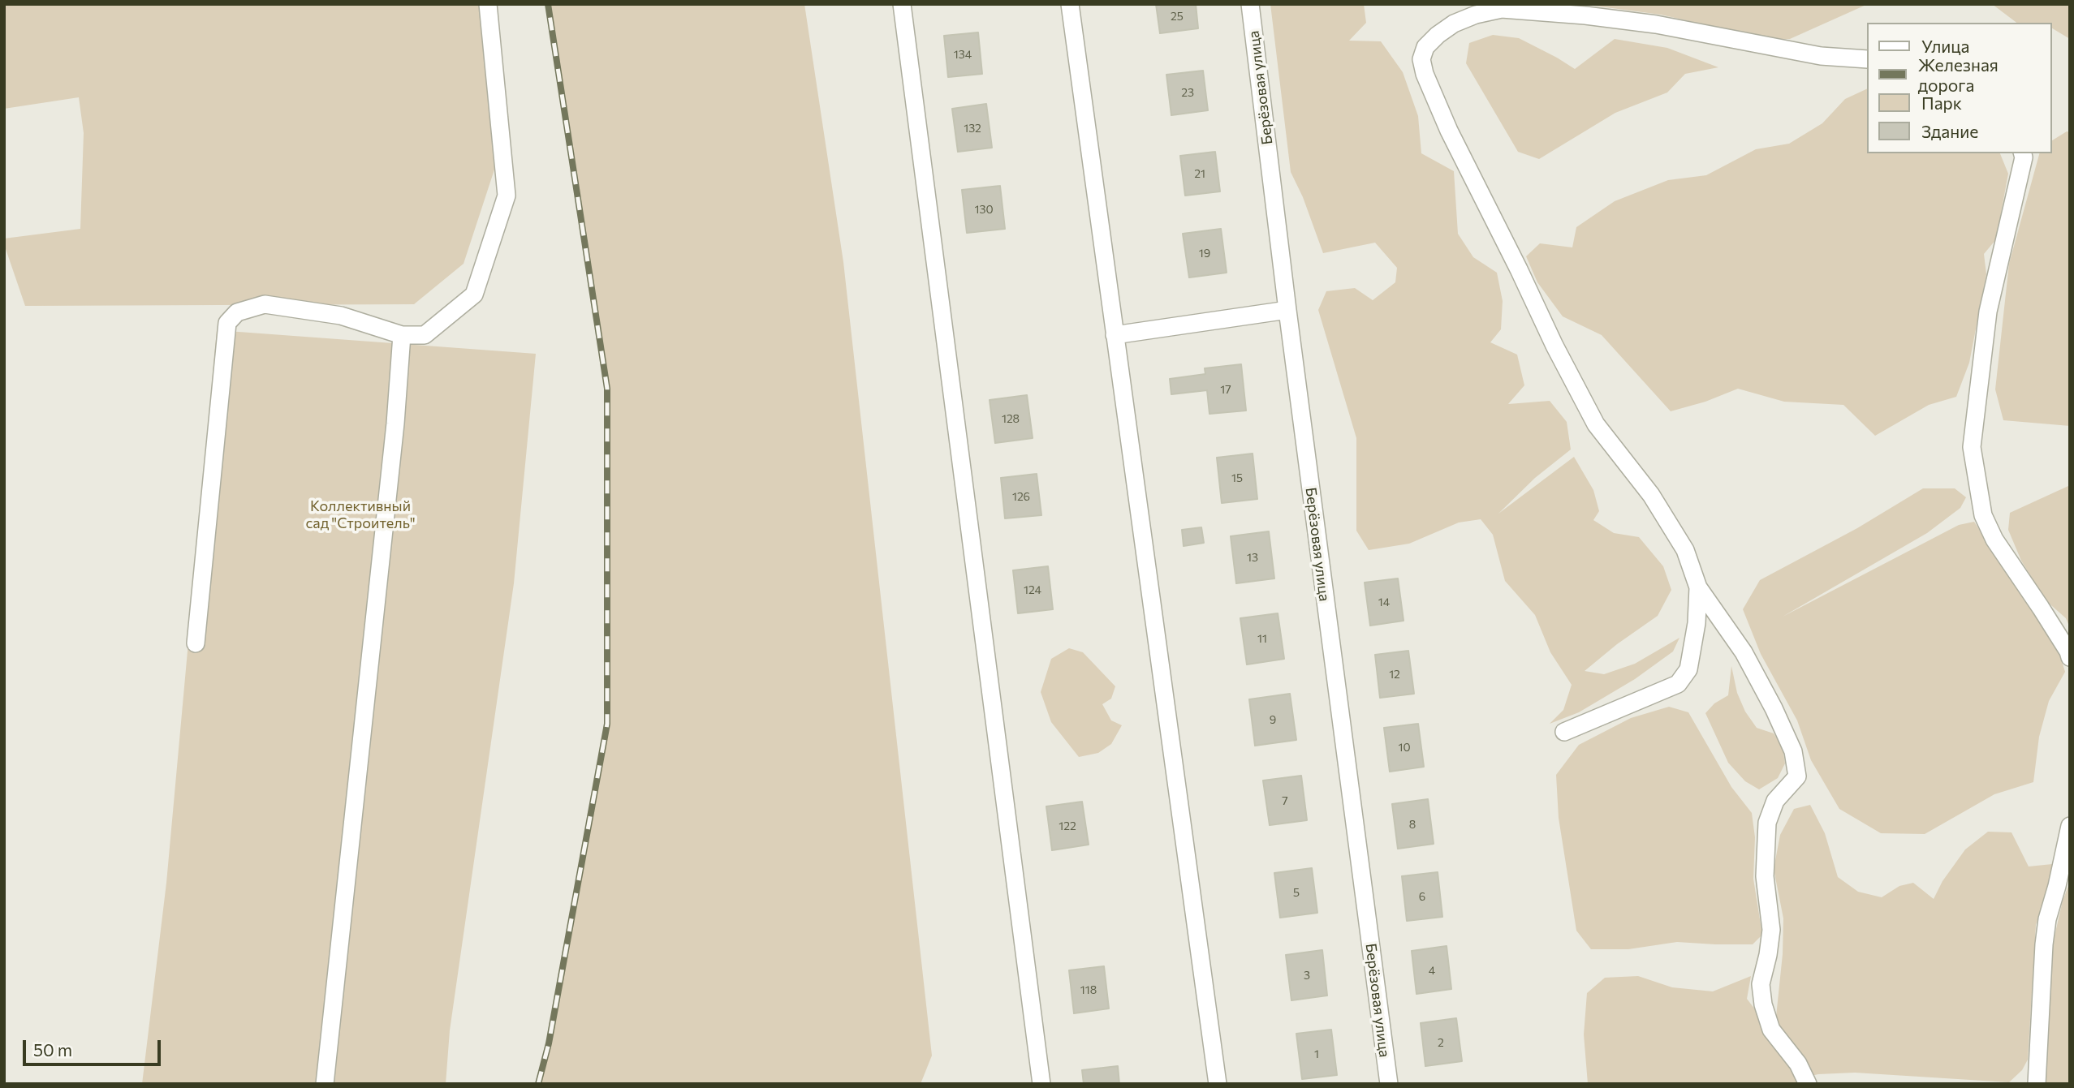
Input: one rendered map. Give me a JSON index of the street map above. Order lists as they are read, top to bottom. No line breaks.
{"streets":{"street":["Берёзовая улица"]},"parks":["Коллективный сад \"Строитель\""],"house_numbers":["25","134","23","132","21","130","19","17","128","15","126","13","124","14","11","12","9","10","7","8","122","5","6","4","3","118","2","1"],"legend":["Улица","Железная дорога","Парк","Здание"],"scale_bar":"50 m"}
